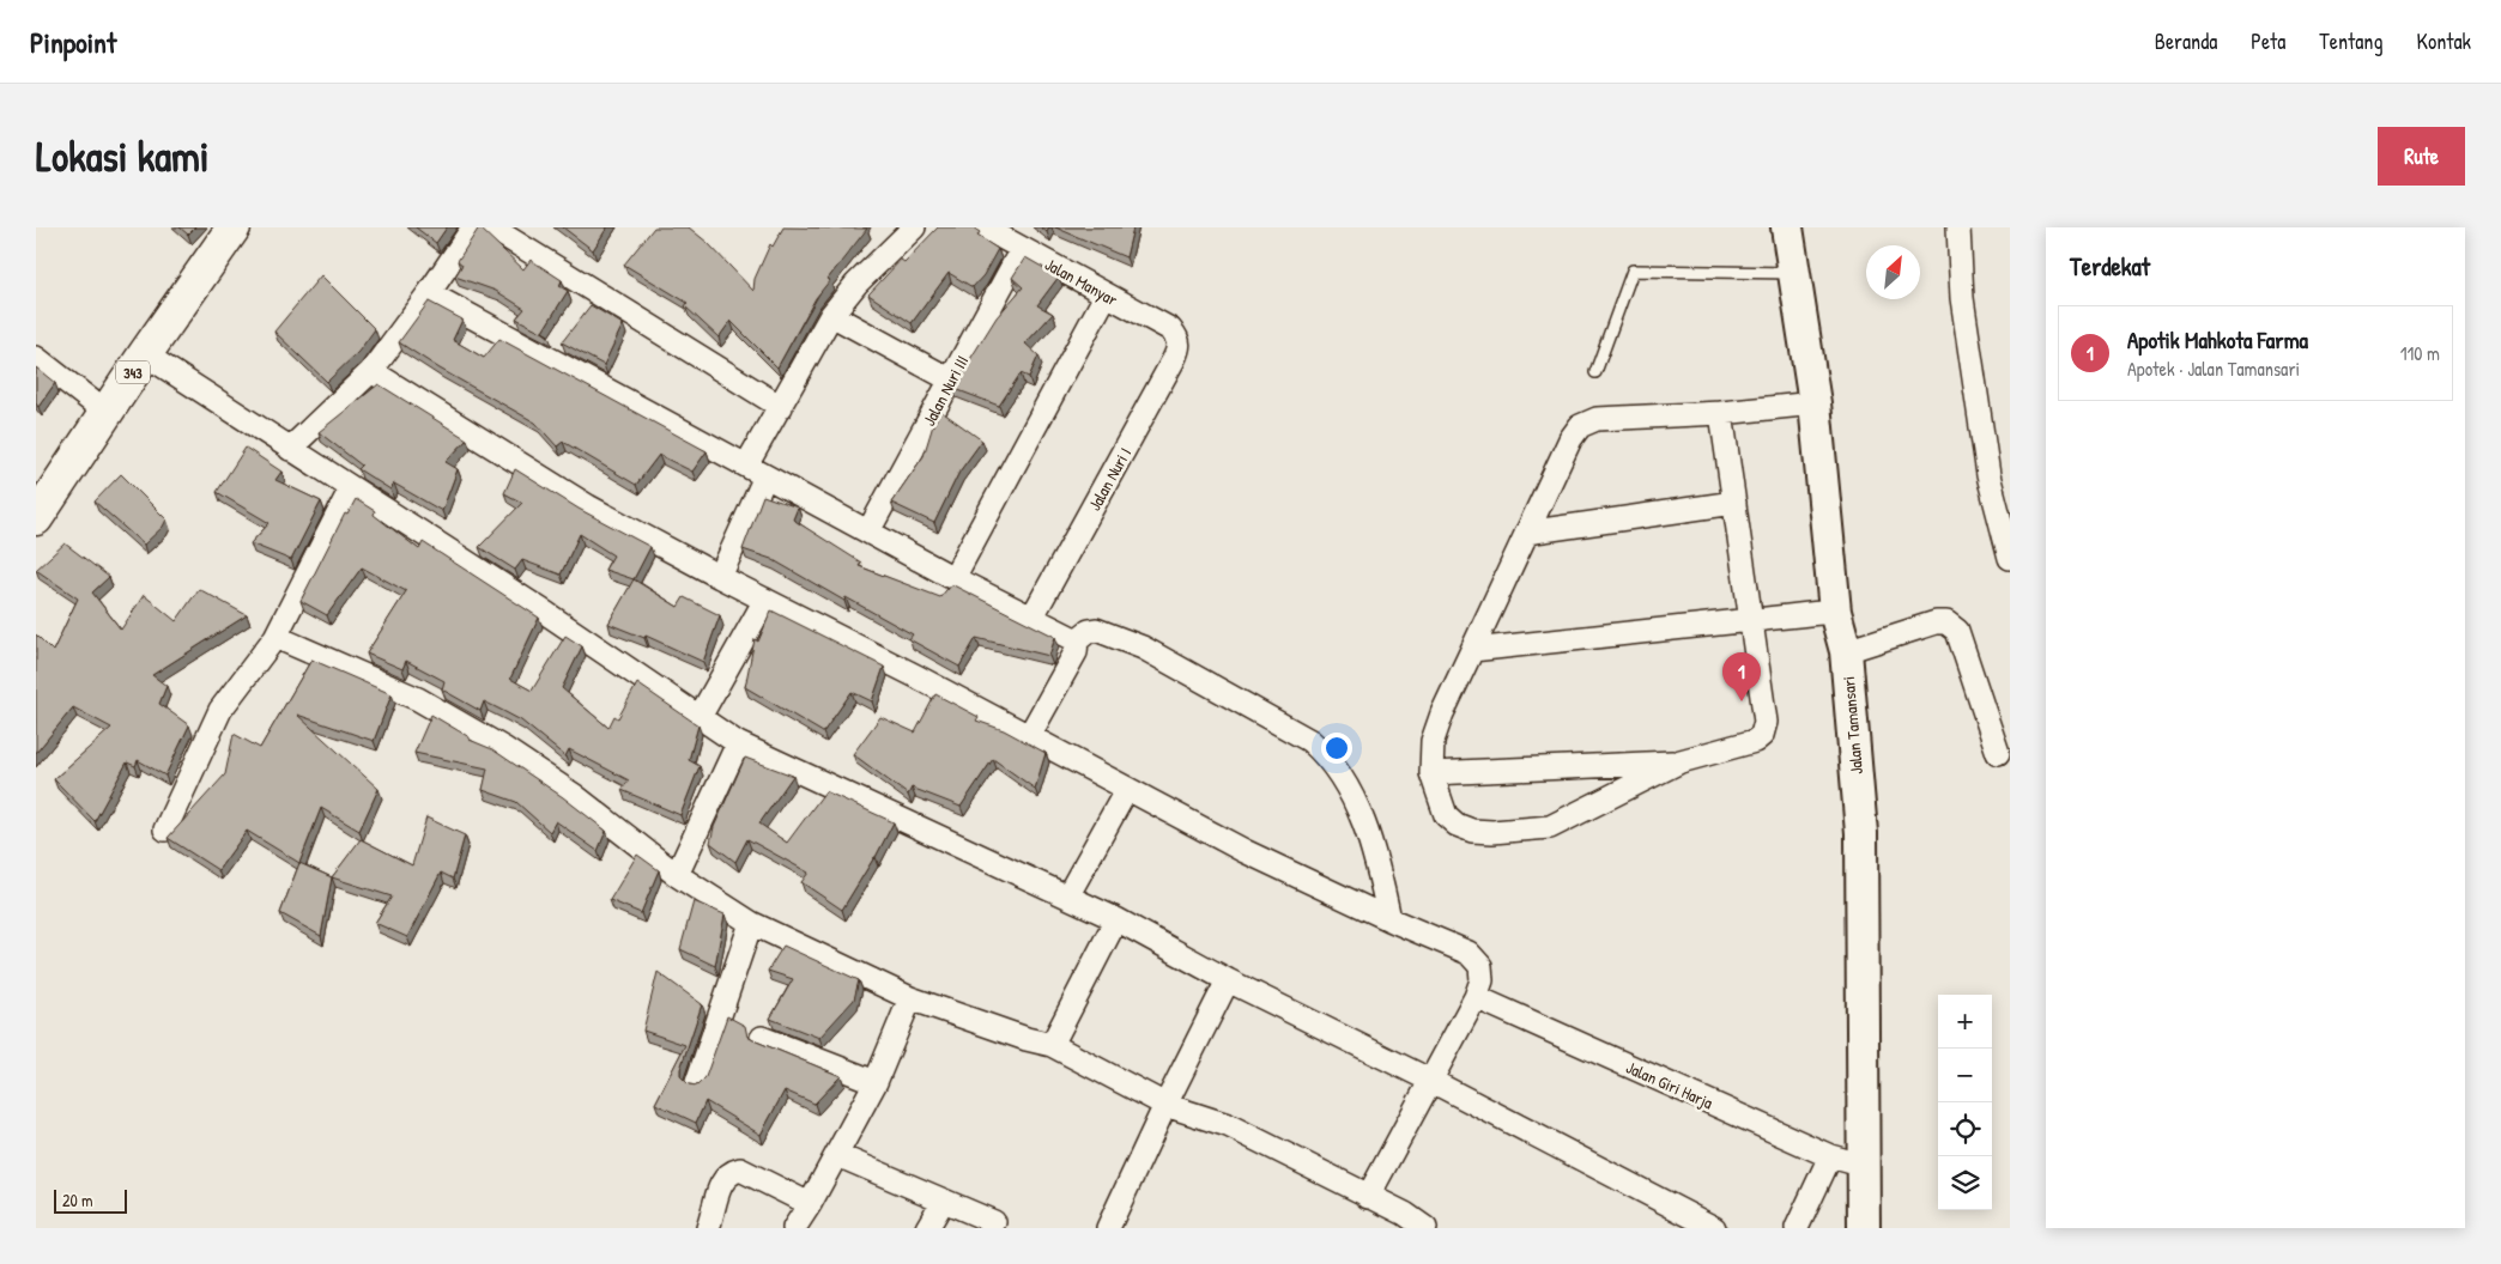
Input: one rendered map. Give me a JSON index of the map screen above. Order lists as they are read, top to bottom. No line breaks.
{"streets":{"main road":["343","Jalan Tamansari"],"street":["Jalan Manyar","Jalan Nuri III","Jalan Nuri I","Jalan Giri Harja"]},"crossings":[["Jalan Manyar","Jalan Nuri III"],["Jalan Manyar","Jalan Nuri I"],["Jalan Tamansari","Jalan Giri Harja"]],"scale_bar":"20 m","north":"top right","page":{"header":"Pinpoint","nav":["Beranda","Peta","Tentang","Kontak"],"buttons":"Rute","title":"Lokasi kami","heading":"Terdekat","list":[{"mark":"1","name":"Apotik Mahkota Farma","note":"Apotek · Jalan Tamansari","value":"110 m"}],"pins":"1","map_buttons":["+","−"],"scale":"20 m"}}
